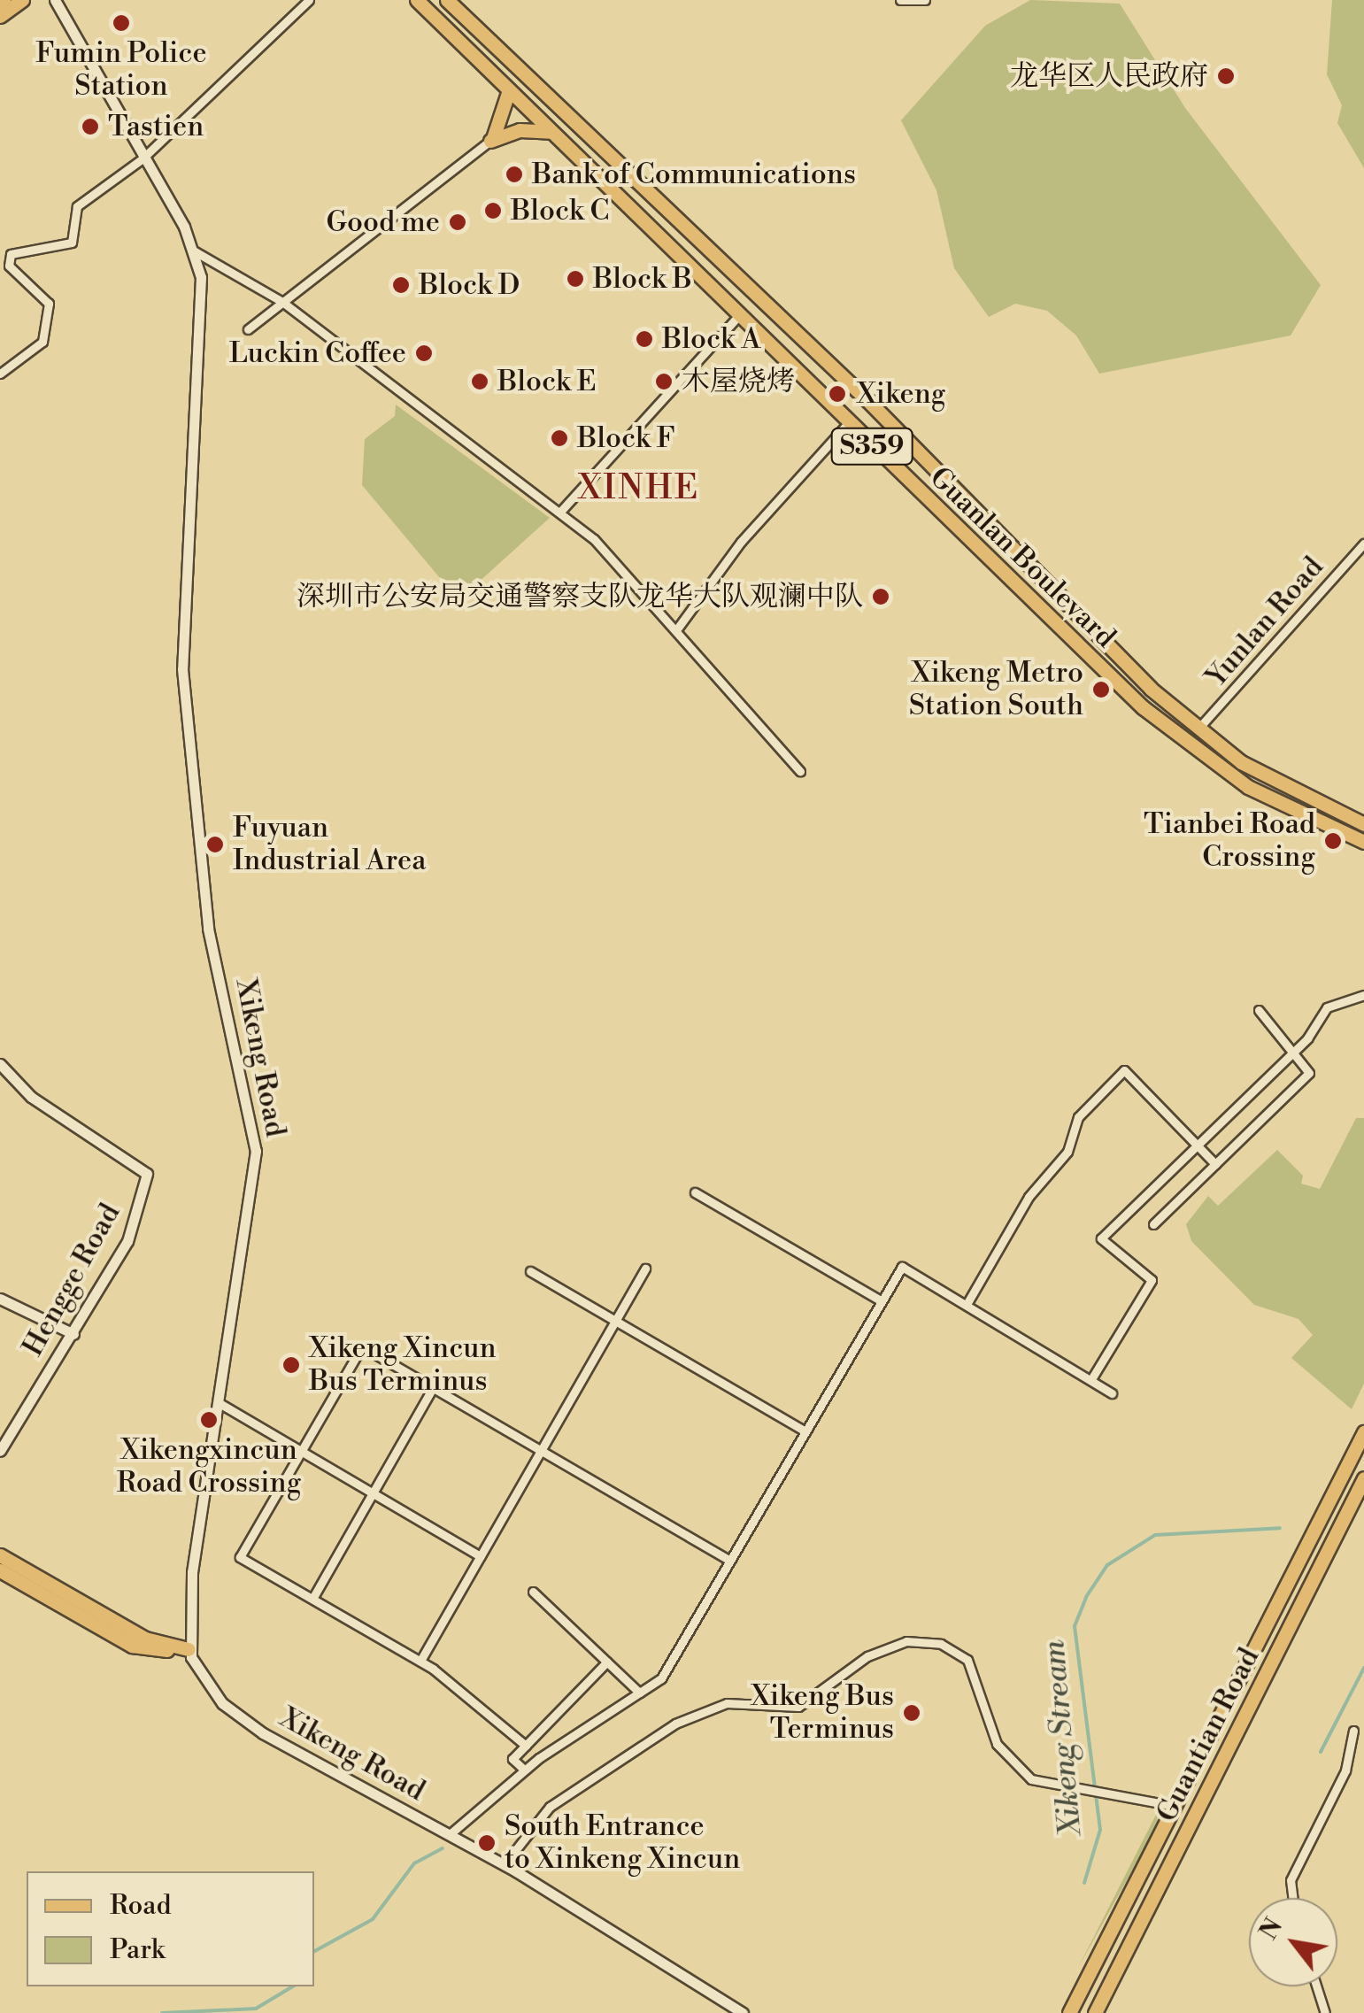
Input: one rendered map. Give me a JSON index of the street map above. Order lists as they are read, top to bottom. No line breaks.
{"streets":{"main road":["S359","Guanlan Boulevard","Guantian Road"],"street":["Yunlan Road","Xikeng Road","Hengge Road"]},"crossings":[["Guanlan Boulevard","Yunlan Road"]],"districts":["XINHE"],"water":["Xikeng Stream"],"places":["Fumin Police Station","龙华区人民政府","Tastien","Bank of Communications","Block C","Good me","Block B","Block D","Block A","Luckin Coffee","Block E","木屋烧烤","Xikeng","Block F","深圳市公安局交通警察支队龙华大队观澜中队","Xikeng Metro Station South","Tianbei Road Crossing","Fuyuan Industrial Area","Xikeng Xincun Bus Terminus","Xikengxincun Road Crossing","Xikeng Bus Terminus","South Entrance to Xinkeng Xincun"],"legend":["Road","Park"],"north":"top left"}
